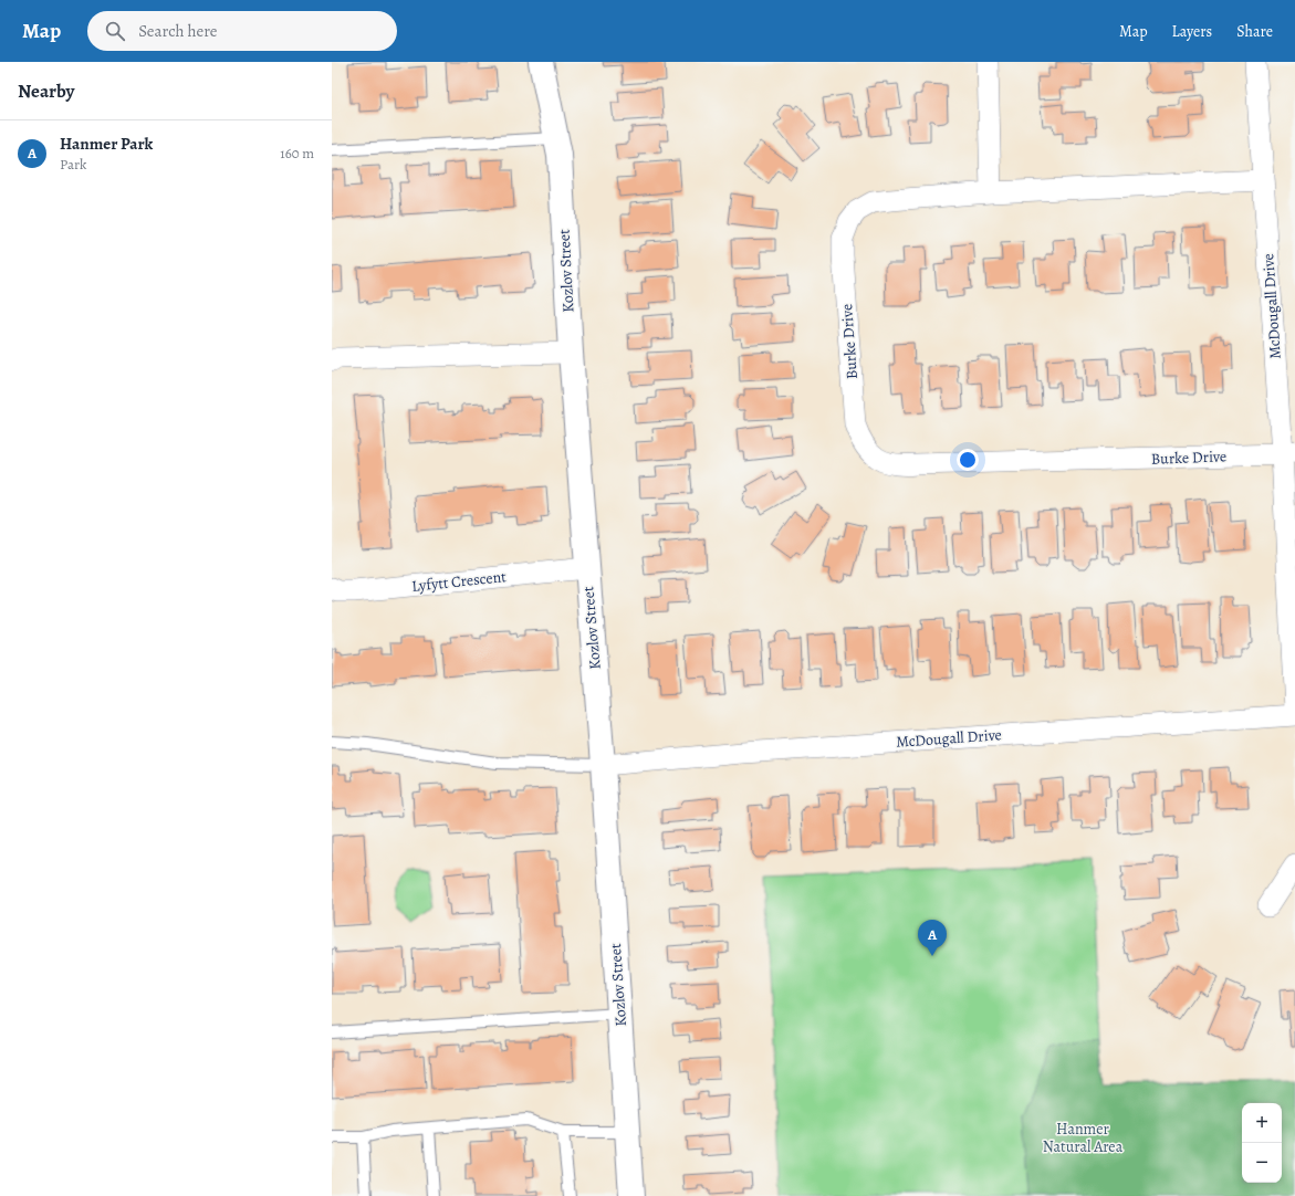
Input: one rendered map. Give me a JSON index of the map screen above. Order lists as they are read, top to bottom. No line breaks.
{"streets":{"street":["Kozlov Street","McDougall Drive","Burke Drive","Lyfytt Crescent"]},"crossings":[["Kozlov Street","McDougall Drive"],["Kozlov Street","Lyfytt Crescent"],["McDougall Drive","Burke Drive"]],"parks":["Hanmer Natural Area"],"page":{"header":"Map","search":"Search here","nav":["Map","Layers","Share"],"heading":"Nearby","list":[{"mark":"A","name":"Hanmer Park","note":"Park","value":"160 m"}],"pins":"A","map_buttons":["+","−"]}}
